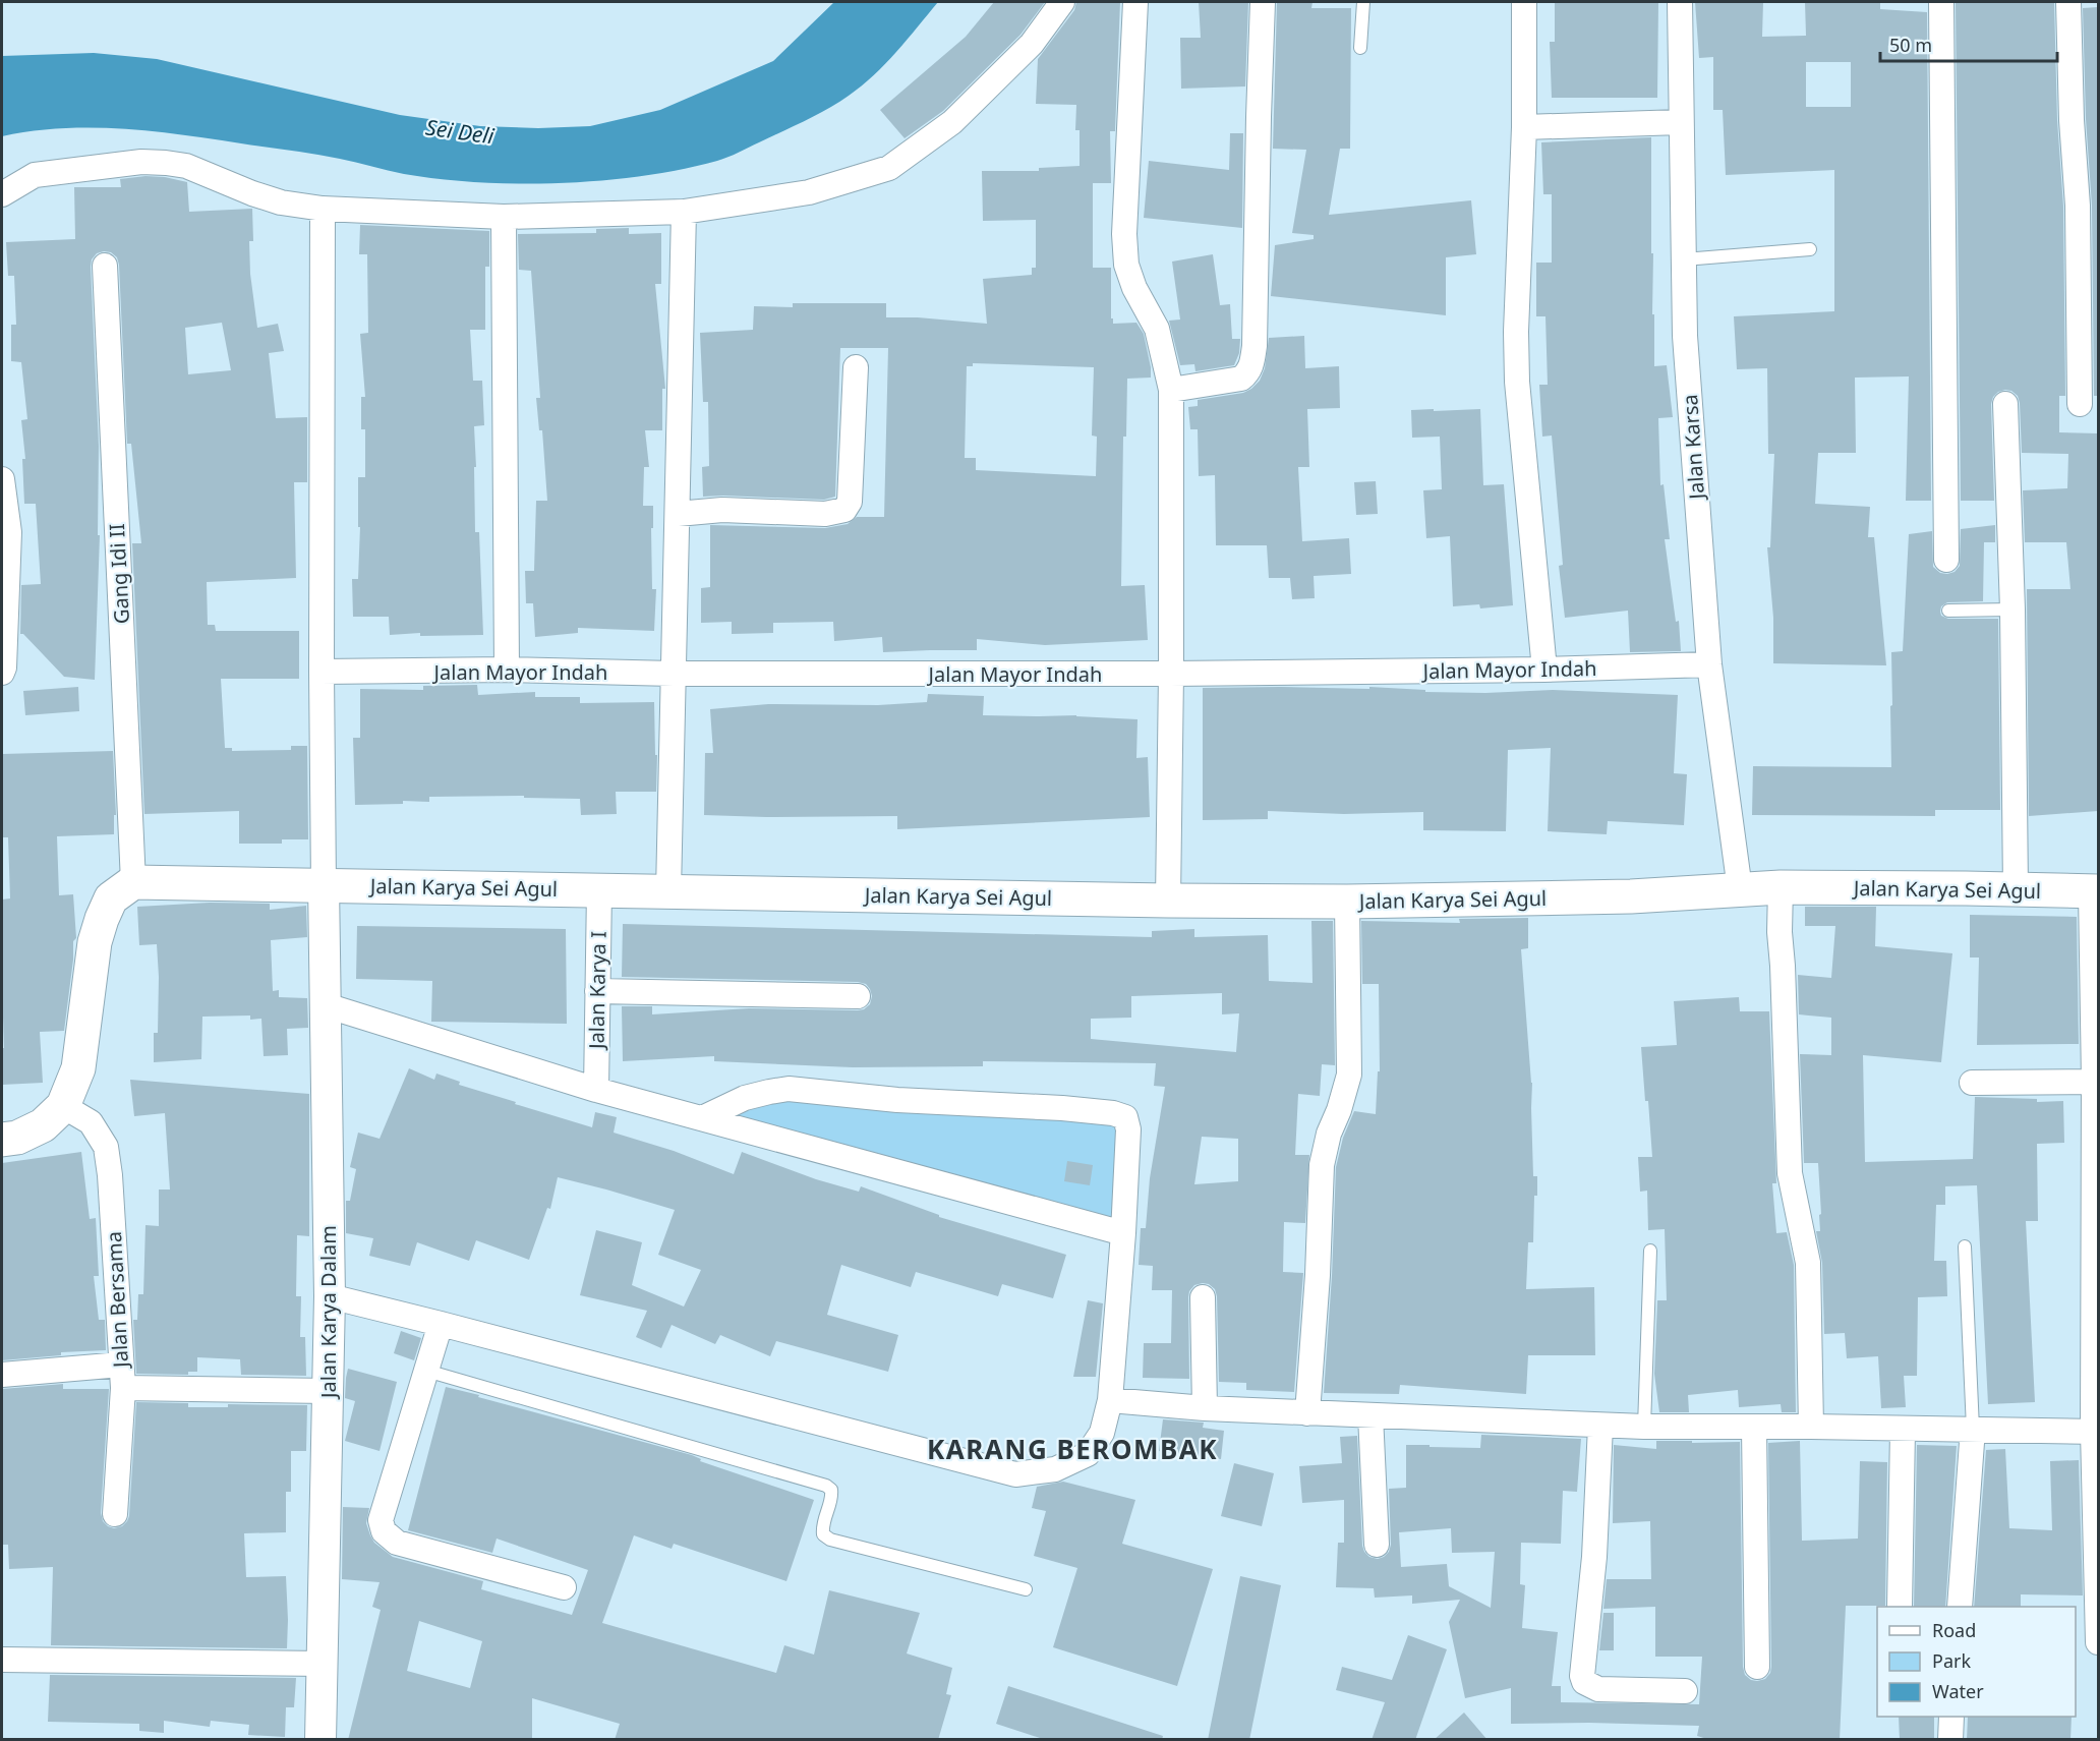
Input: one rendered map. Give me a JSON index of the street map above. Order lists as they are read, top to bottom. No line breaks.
{"streets":{"main road":["Jalan Karya Sei Agul"],"street":["Jalan Karsa","Gang Idi II","Jalan Mayor Indah","Jalan Karya I","Jalan Bersama","Jalan Karya Dalam"]},"crossings":[["Jalan Karsa","Jalan Mayor Indah"],["Jalan Karsa","Jalan Karya Sei Agul"],["Gang Idi II","Jalan Karya Sei Agul"],["Jalan Karya Sei Agul","Jalan Karya I"],["Jalan Karya Sei Agul","Jalan Karya Dalam"]],"districts":["KARANG BEROMBAK"],"water":["Sei Deli"],"legend":["Road","Park","Water"],"scale_bar":"50 m"}
